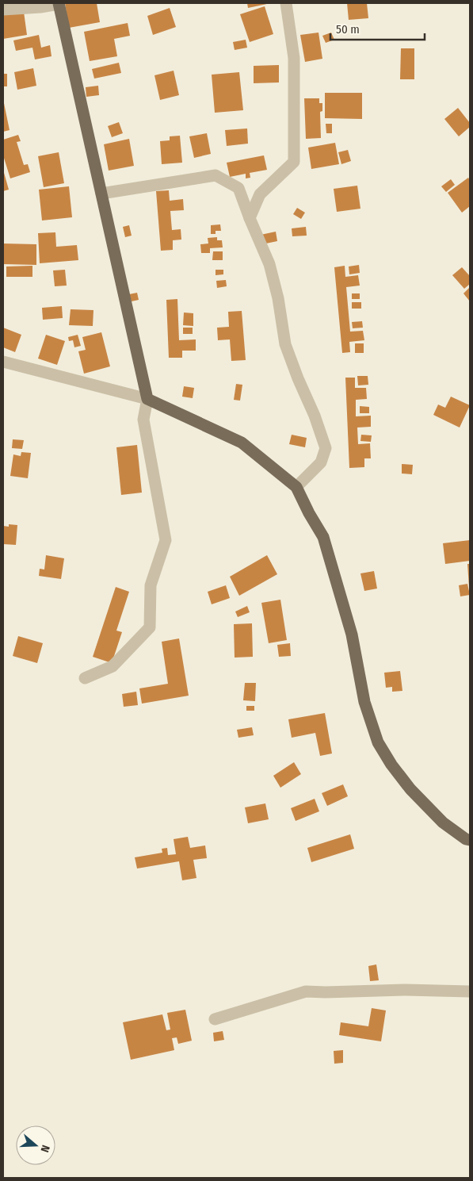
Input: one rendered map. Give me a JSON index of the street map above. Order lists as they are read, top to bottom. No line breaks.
{"scale_bar":"50 m","north":"right"}
